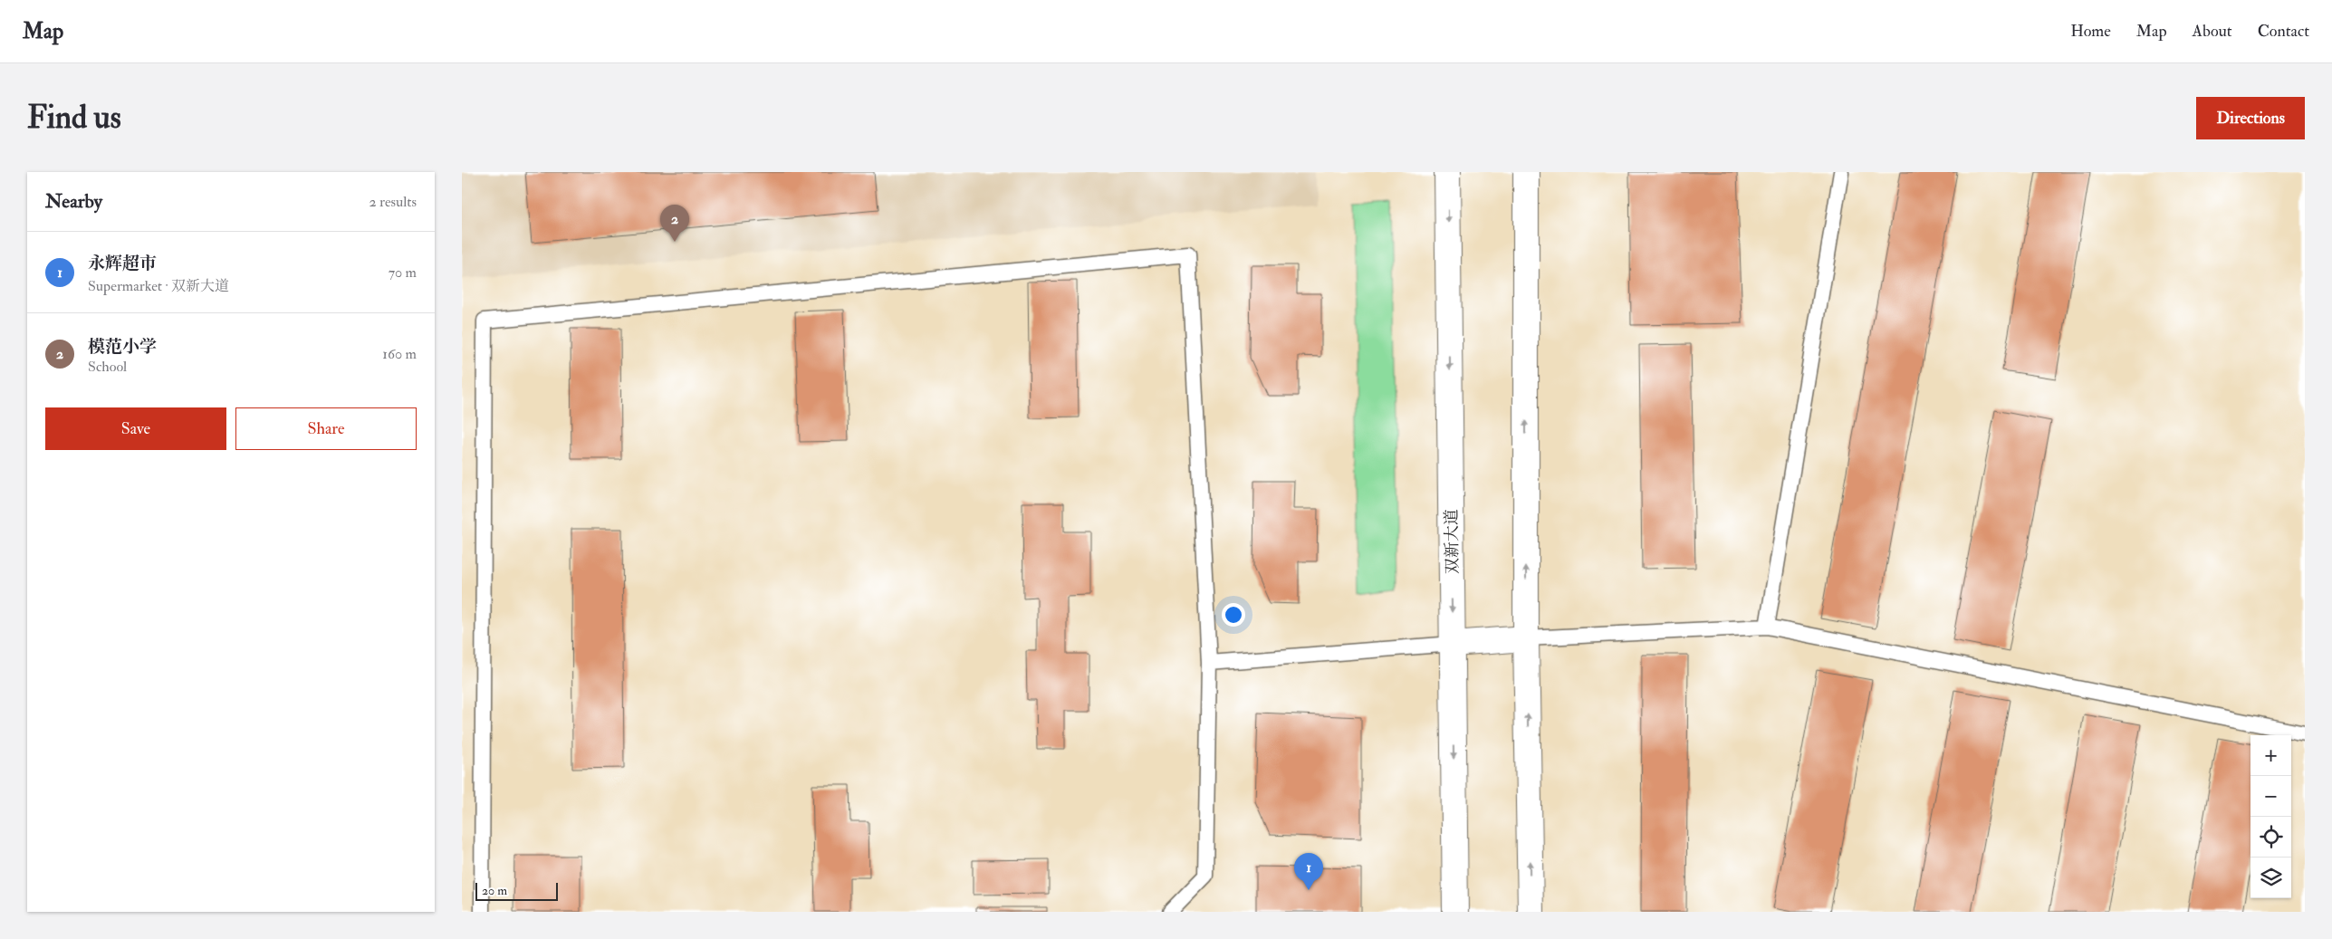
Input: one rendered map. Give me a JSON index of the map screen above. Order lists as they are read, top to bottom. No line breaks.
{"streets":{"main road":["双新大道"]},"scale_bar":"20 m","page":{"header":"Map","nav":["Home","Map","About","Contact"],"buttons":["Directions",["Save","Share"]],"title":"Find us","heading":["Nearby","2 results"],"pins":["2","1"],"list":[{"mark":"1","name":"永辉超市","note":"Supermarket · 双新大道","value":"70 m"},{"mark":"2","name":"模范小学","note":"School","value":"160 m"}],"map_buttons":["+","−"],"scale":"20 m"}}
